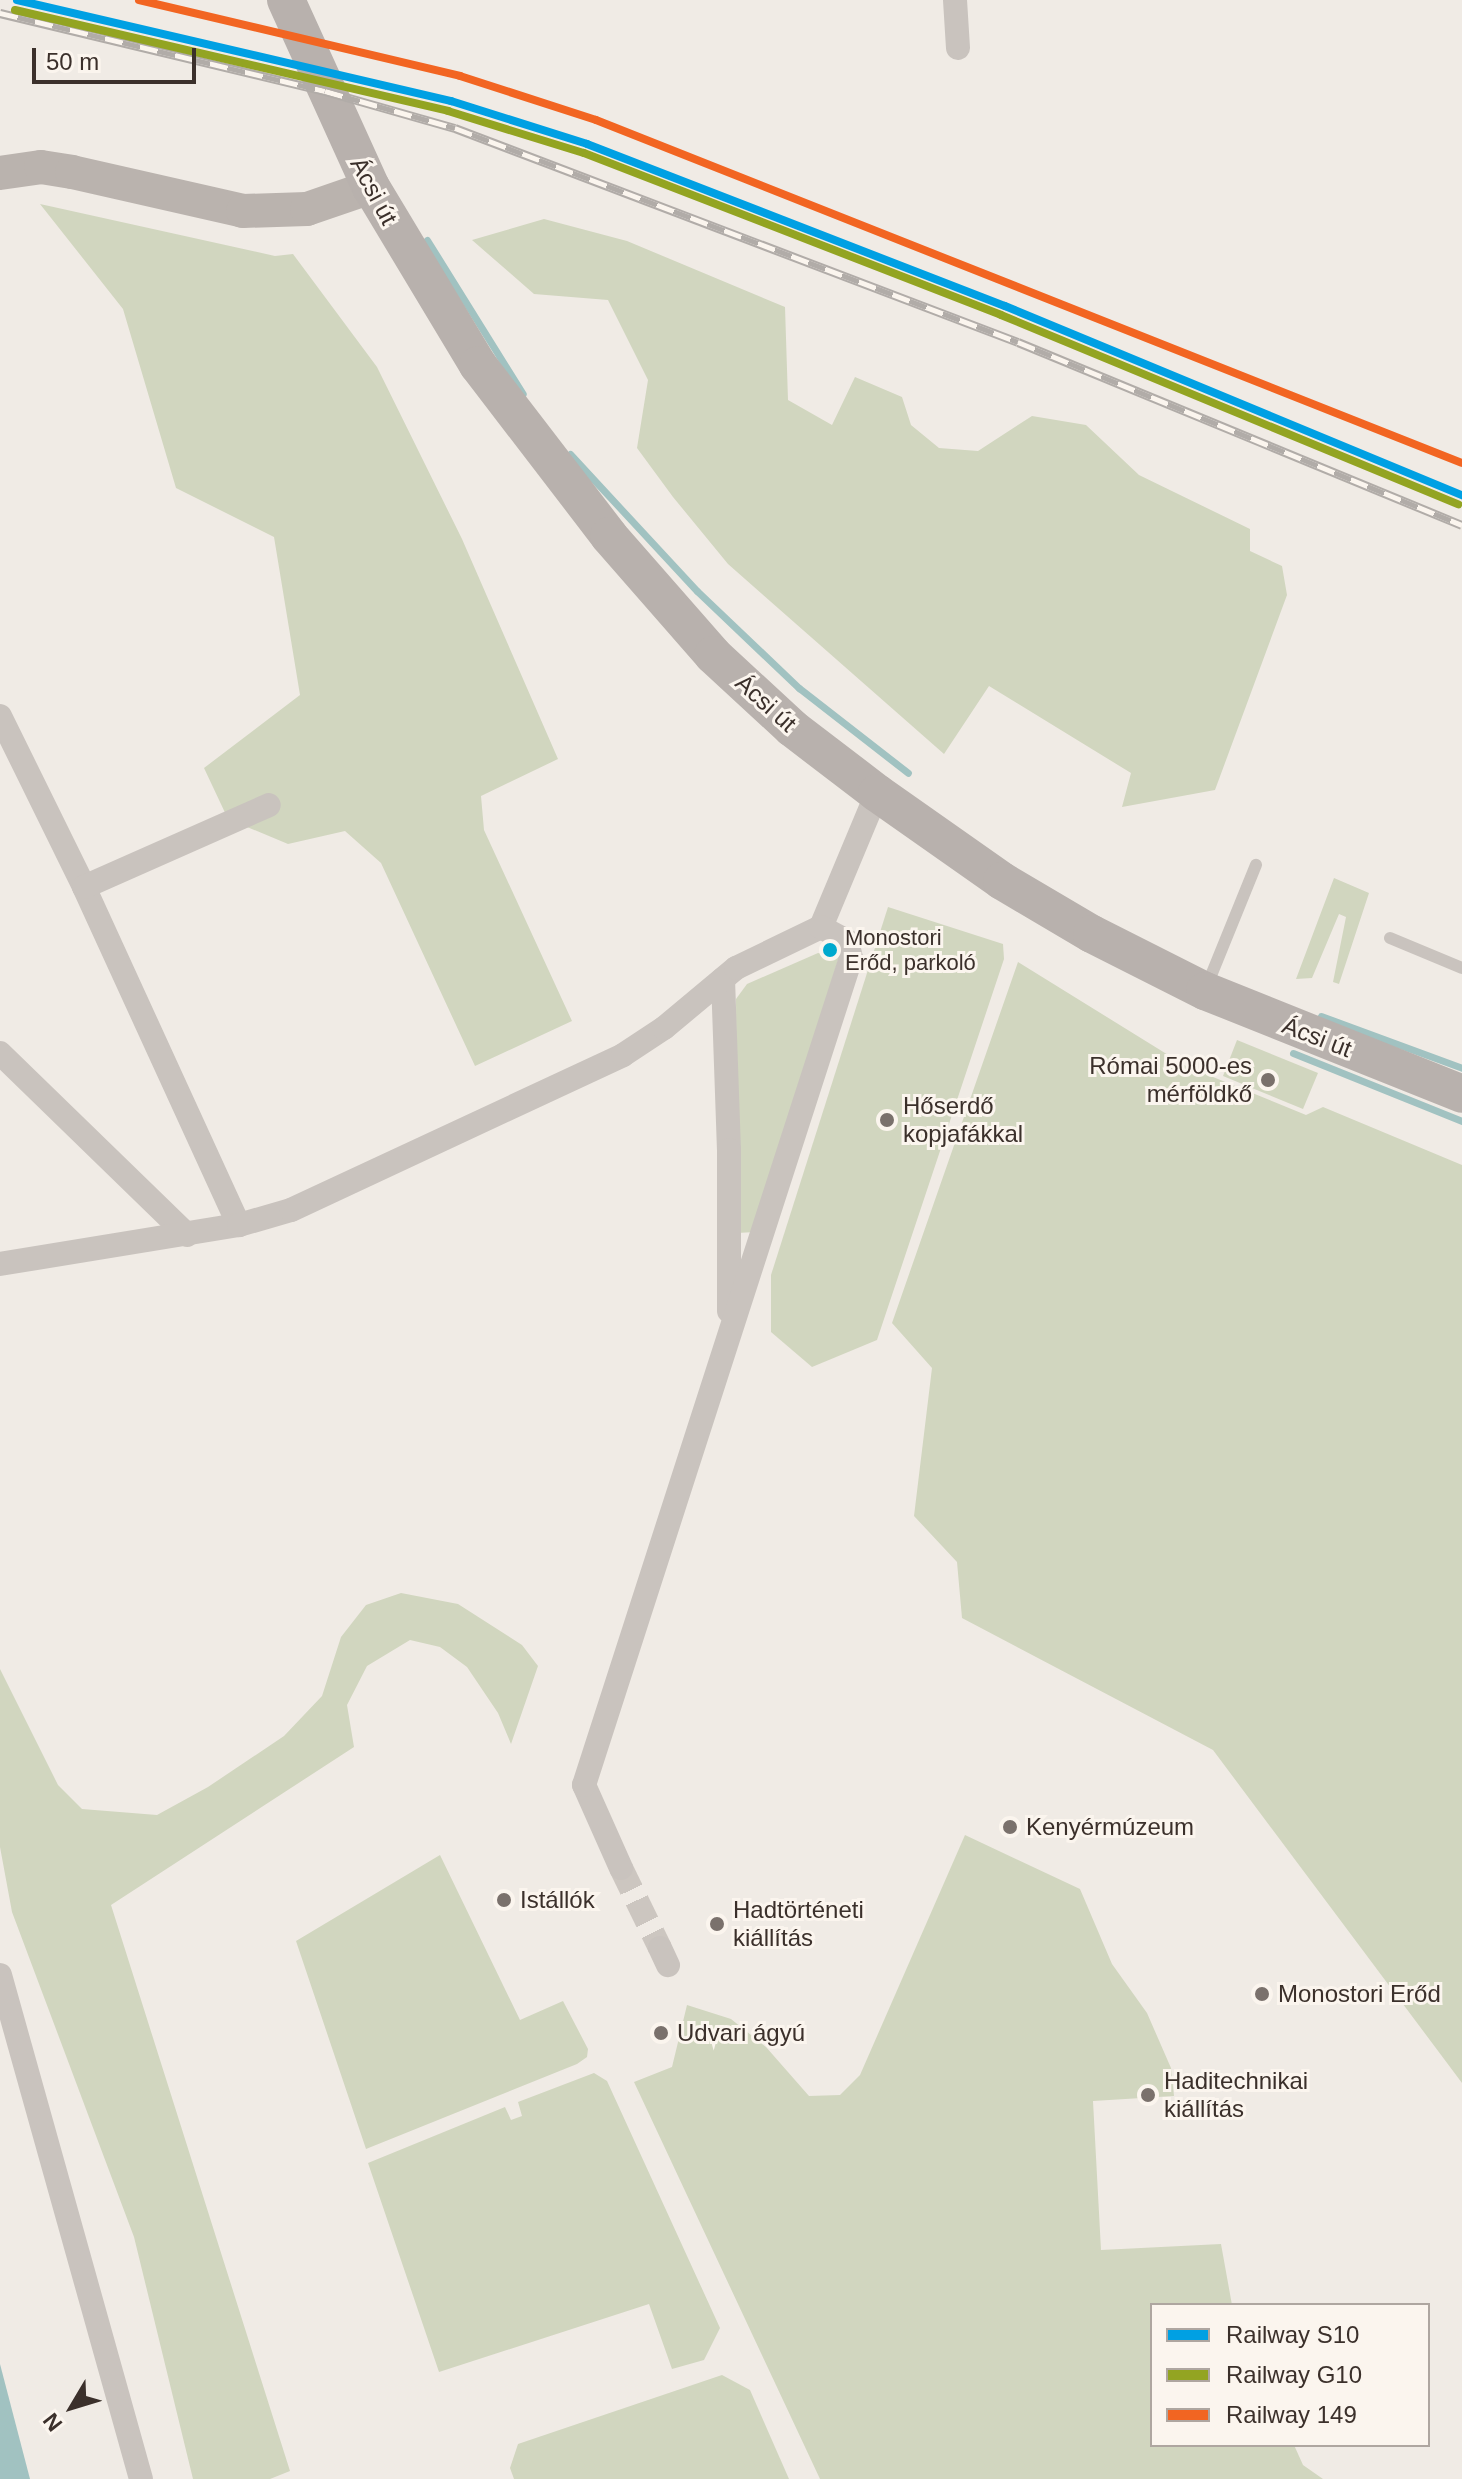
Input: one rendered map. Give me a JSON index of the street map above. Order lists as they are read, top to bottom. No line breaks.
{"streets":{"main road":["Ácsi út"]},"places":["Monostori Erőd, parkoló","Római 5000-es mérföldkő","Hőserdő kopjafákkal","Kenyérmúzeum","Istállók","Hadtörténeti kiállítás","Monostori Erőd","Udvari ágyú","Haditechnikai kiállítás"],"lines":["rail line S10","rail line 149","rail line G10"],"legend":["Railway S10","Railway G10","Railway 149"],"scale_bar":"50 m","north":"bottom left"}
